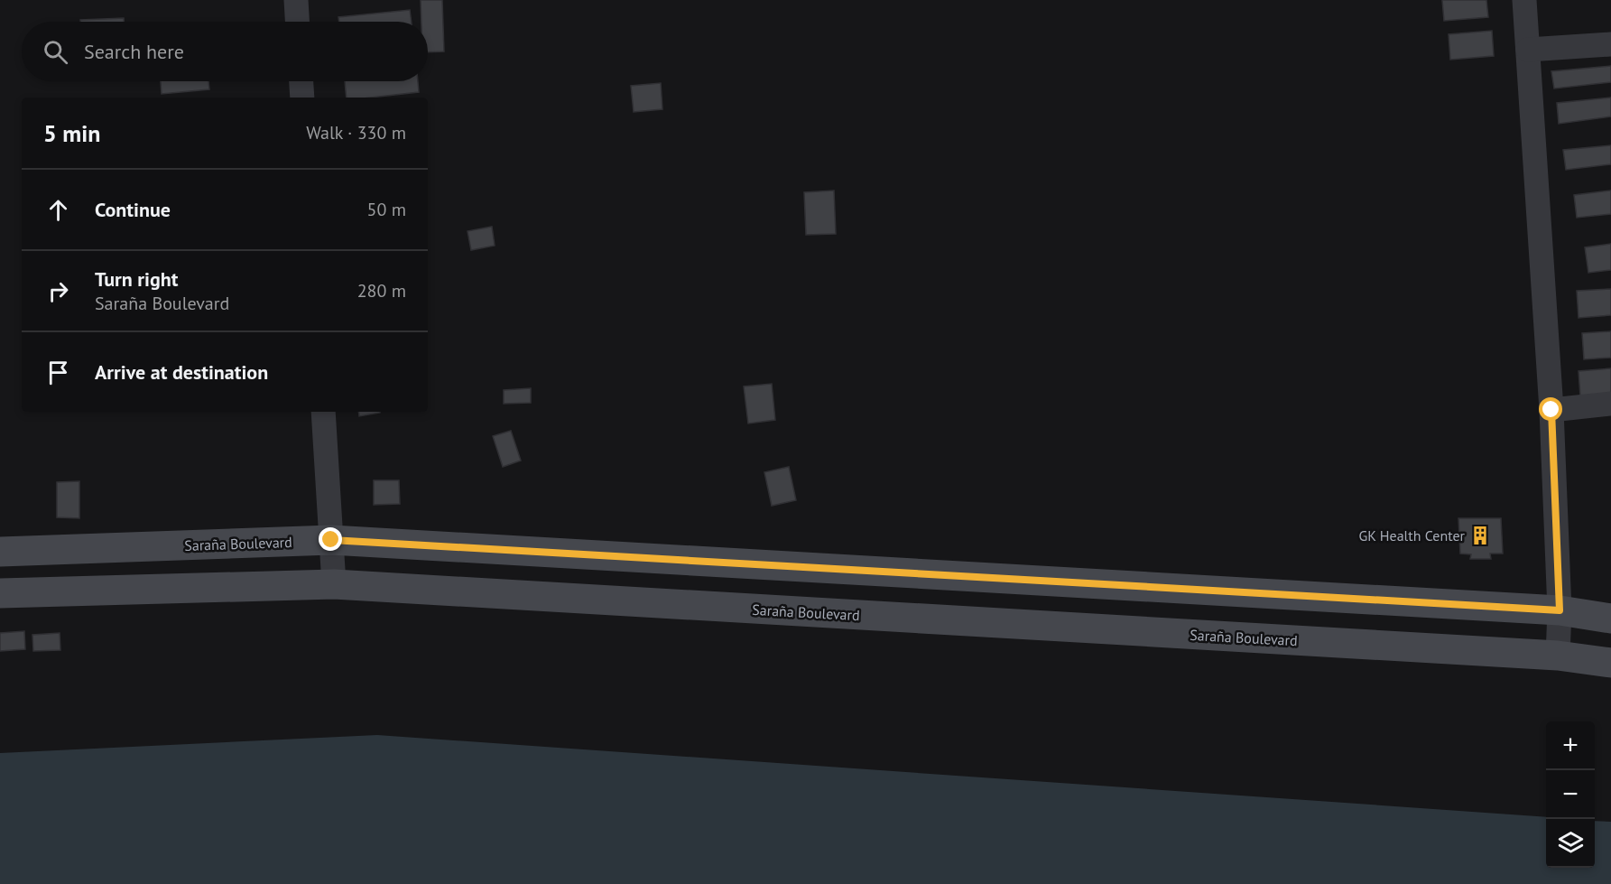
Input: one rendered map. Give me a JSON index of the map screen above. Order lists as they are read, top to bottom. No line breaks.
{"streets":{"street":["Saraña Boulevard"]},"places":{"building":["GK Health Center"]},"page":{"search":"Search here","heading":["5 min","Walk · 330 m"],"list":[["Continue","50 m"],["Turn right","Saraña Boulevard","280 m"],"Arrive at destination"],"map_buttons":["+","−"]}}
